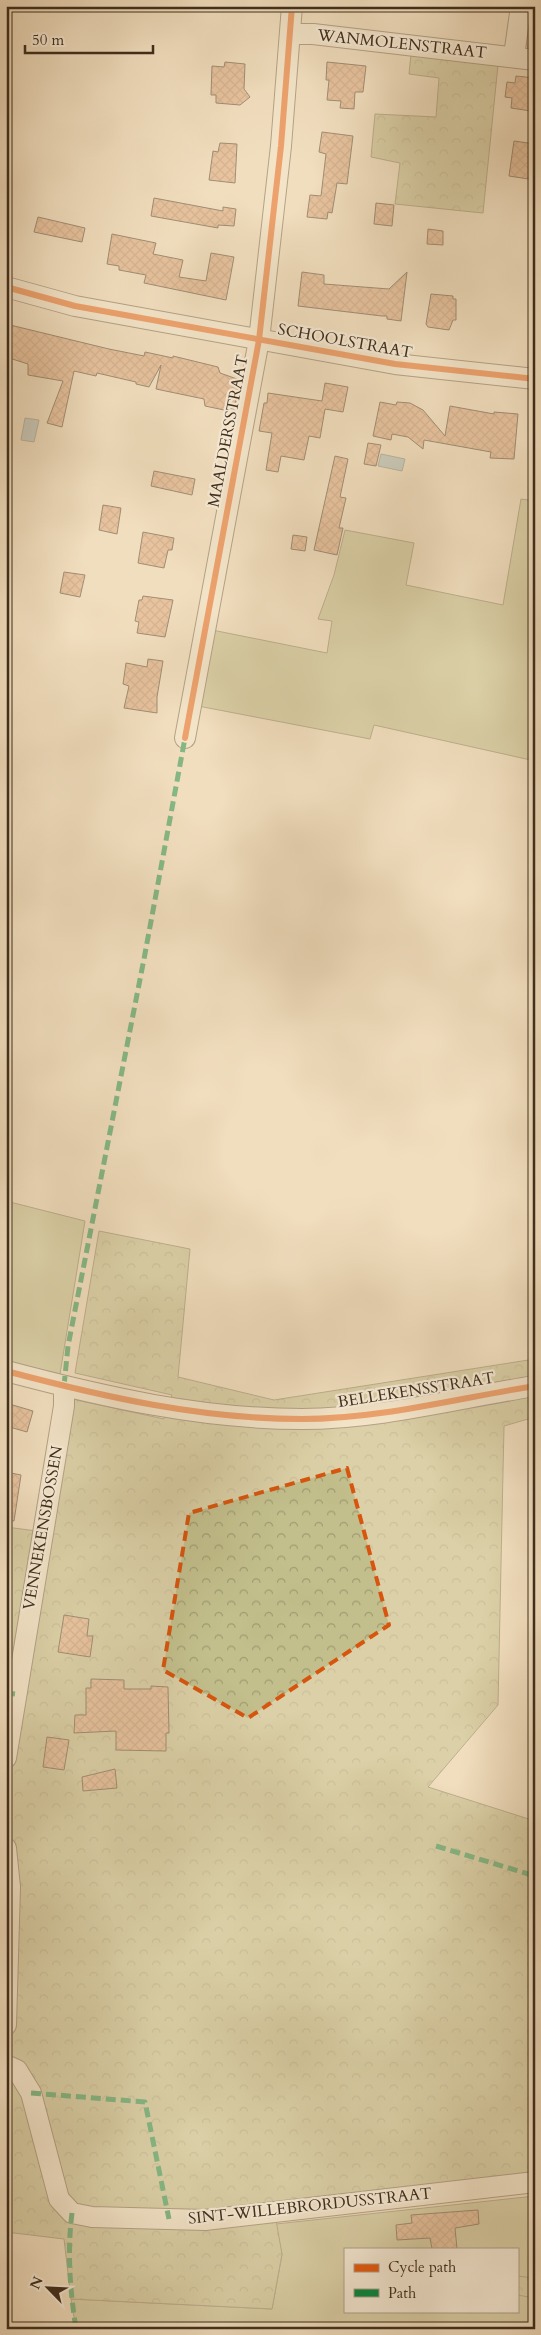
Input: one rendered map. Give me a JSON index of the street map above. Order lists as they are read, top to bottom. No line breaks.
{"streets":{"street":["WANMOLENSTRAAT","SCHOOLSTRAAT","MAALDERSSTRAAT","BELLEKENSSTRAAT","VENNEKENSBOSSEN","SINT-WILLEBRORDUSSTRAAT"]},"crossings":[["WANMOLENSTRAAT","MAALDERSSTRAAT"],["SCHOOLSTRAAT","MAALDERSSTRAAT"],["BELLEKENSSTRAAT","VENNEKENSBOSSEN"]],"legend":["Cycle path","Path"],"scale_bar":"50 m","north":"top left"}
